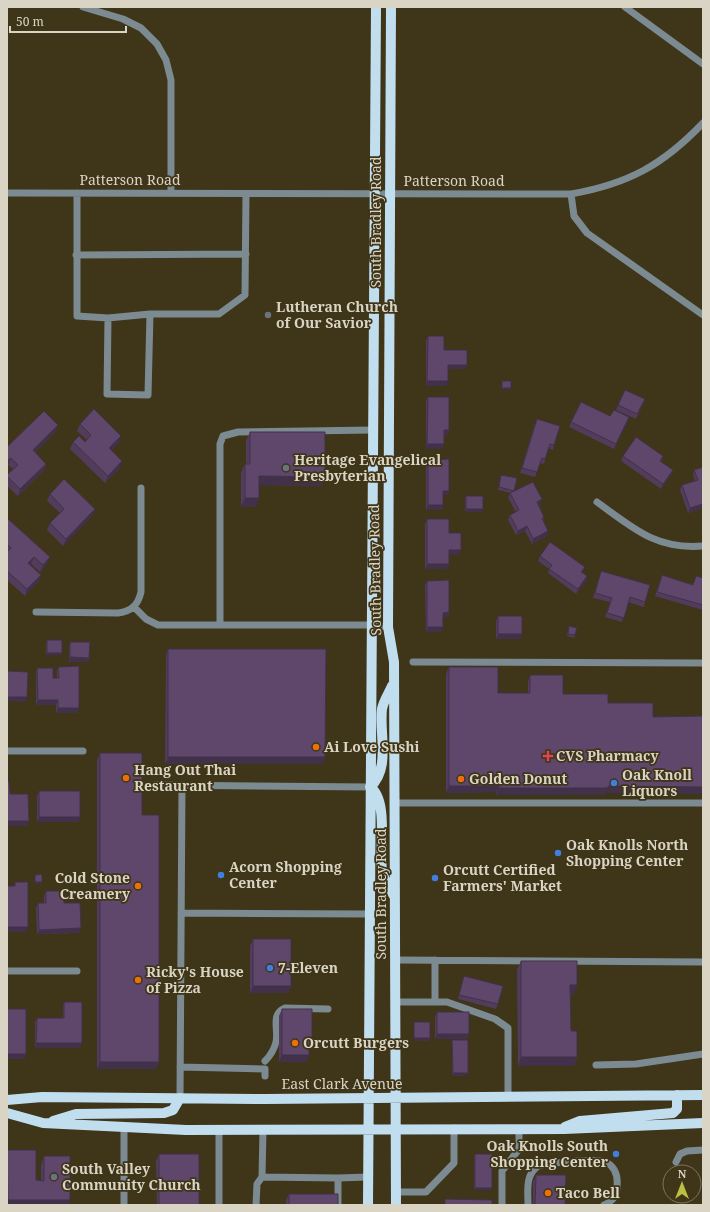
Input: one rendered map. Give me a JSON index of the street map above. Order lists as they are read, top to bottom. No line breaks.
{"streets":{"main road":["South Bradley Road","East Clark Avenue"],"street":["Patterson Road"]},"crossings":[["Patterson Road","South Bradley Road"],["South Bradley Road","East Clark Avenue"]],"places":{"other":["Lutheran Church of Our Savior","Heritage Evangelical Presbyterian","Ai Love Sushi","Hang Out Thai Restaurant","Golden Donut","Oak Knoll Liquors","Oak Knolls North Shopping Center","Acorn Shopping Center","Orcutt Certified Farmers' Market","Cold Stone Creamery","7-Eleven","Ricky's House of Pizza","Orcutt Burgers","Oak Knolls South Shopping Center","South Valley Community Church","Taco Bell"],"health":["CVS Pharmacy"]},"scale_bar":"50 m","north":"top"}
